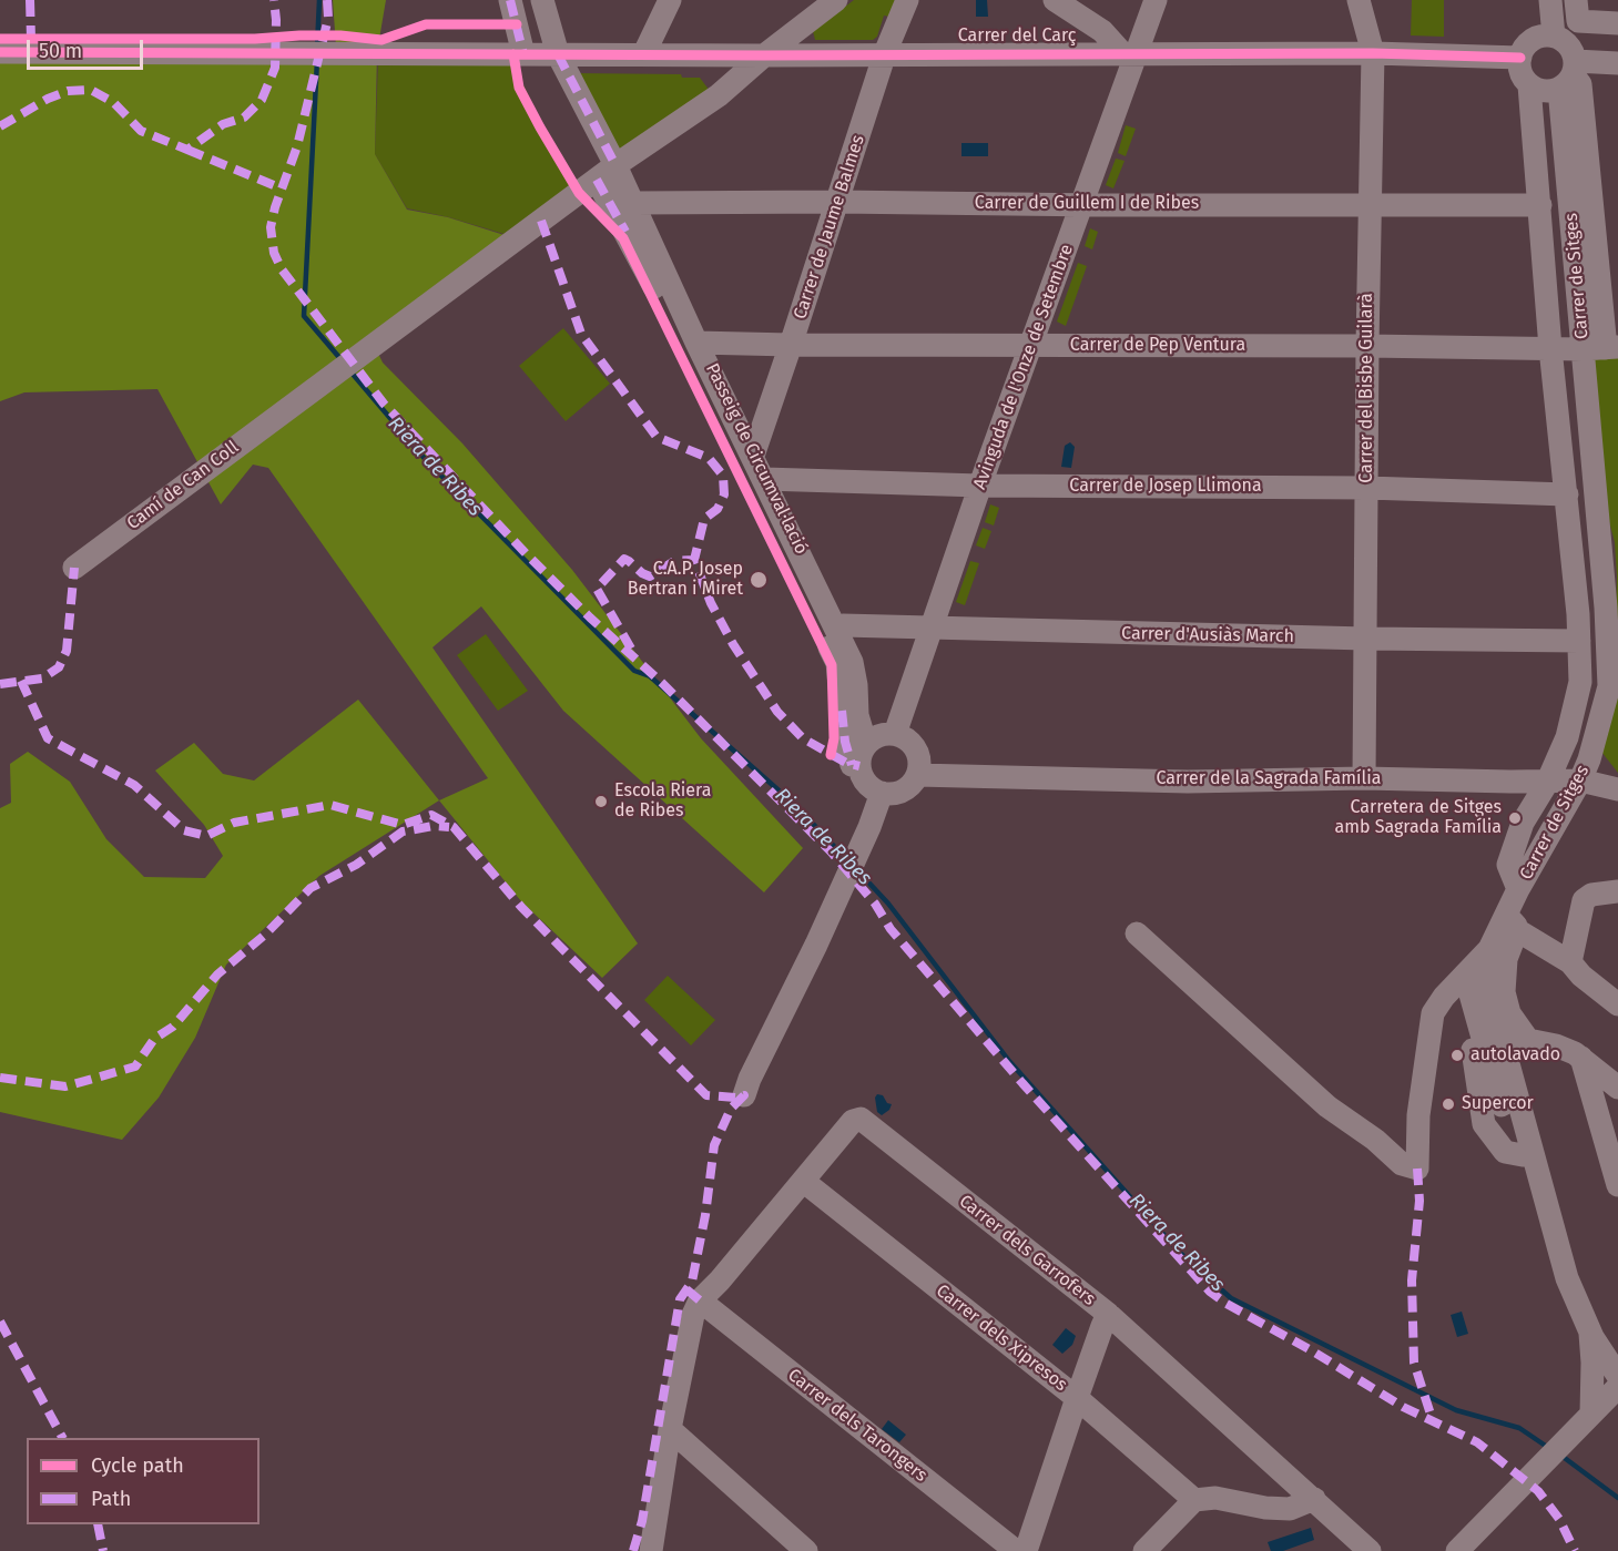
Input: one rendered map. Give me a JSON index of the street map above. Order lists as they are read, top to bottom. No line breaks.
{"streets":{"street":["Carrer del Carç","Carrer de Guillem I de Ribes","Carrer de Jaume Balmes","Carrer de Sitges","Carrer de Pep Ventura","Avinguda de l'Onze de Setembre","Carrer del Bisbe Guilarà","Passeig de Circumval·lació","Camí de Can Coll","Carrer de Josep Llimona","Carrer d'Ausiàs March","Carrer de la Sagrada Família","Carrer dels Garrofers","Carrer dels Xipresos","Carrer dels Tarongers"]},"crossings":[["Carrer del Carç","Carrer de Jaume Balmes"],["Carrer del Carç","Carrer de Sitges"],["Carrer del Carç","Avinguda de l'Onze de Setembre"],["Carrer del Carç","Carrer del Bisbe Guilarà"],["Carrer del Carç","Passeig de Circumval·lació"],["Carrer del Carç","Camí de Can Coll"],["Carrer de Guillem I de Ribes","Carrer de Jaume Balmes"],["Carrer de Guillem I de Ribes","Avinguda de l'Onze de Setembre"],["Carrer de Guillem I de Ribes","Carrer del Bisbe Guilarà"],["Carrer de Guillem I de Ribes","Passeig de Circumval·lació"],["Carrer de Jaume Balmes","Carrer de Pep Ventura"],["Carrer de Jaume Balmes","Passeig de Circumval·lació"],["Carrer de Sitges","Carrer de Pep Ventura"],["Carrer de Sitges","Carrer de la Sagrada Família"],["Carrer de Pep Ventura","Avinguda de l'Onze de Setembre"],["Carrer de Pep Ventura","Carrer del Bisbe Guilarà"],["Carrer de Pep Ventura","Passeig de Circumval·lació"],["Avinguda de l'Onze de Setembre","Passeig de Circumval·lació"],["Avinguda de l'Onze de Setembre","Carrer de Josep Llimona"],["Avinguda de l'Onze de Setembre","Carrer d'Ausiàs March"],["Avinguda de l'Onze de Setembre","Carrer de la Sagrada Família"],["Carrer del Bisbe Guilarà","Carrer de Josep Llimona"],["Carrer del Bisbe Guilarà","Carrer d'Ausiàs March"],["Carrer del Bisbe Guilarà","Carrer de la Sagrada Família"],["Passeig de Circumval·lació","Camí de Can Coll"],["Passeig de Circumval·lació","Carrer de Josep Llimona"],["Passeig de Circumval·lació","Carrer d'Ausiàs March"],["Passeig de Circumval·lació","Carrer de la Sagrada Família"],["Carrer dels Garrofers","Carrer dels Xipresos"],["Carrer dels Garrofers","Carrer dels Tarongers"]],"water":["Riera de Ribes"],"places":["C.A.P. Josep Bertran i Miret","Escola Riera de Ribes","Carretera de Sitges amb Sagrada Família","autolavado","Supercor"],"legend":["Cycle path","Path"],"scale_bar":"50 m"}
